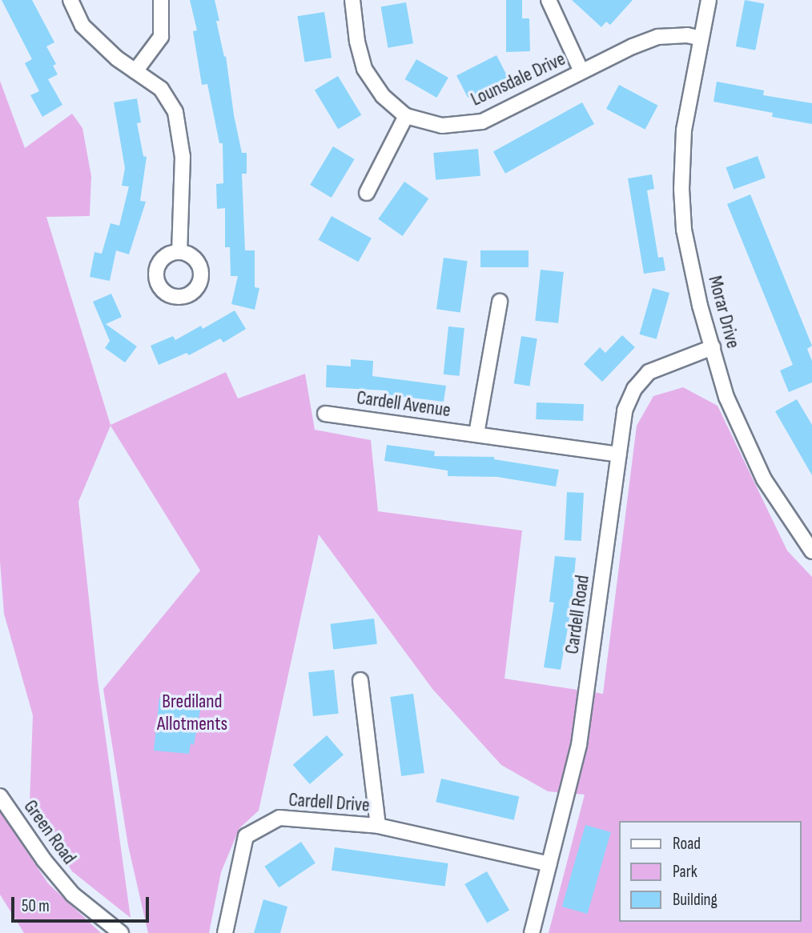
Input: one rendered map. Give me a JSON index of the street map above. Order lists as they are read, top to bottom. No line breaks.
{"streets":{"street":["Lounsdale Drive","Morar Drive","Cardell Avenue","Cardell Road","Cardell Drive","Green Road"]},"crossings":[["Lounsdale Drive","Morar Drive"],["Morar Drive","Cardell Road"],["Cardell Avenue","Cardell Road"],["Cardell Road","Cardell Drive"]],"parks":["Brediland Allotments"],"legend":["Road","Park","Building"],"scale_bar":"50 m"}
